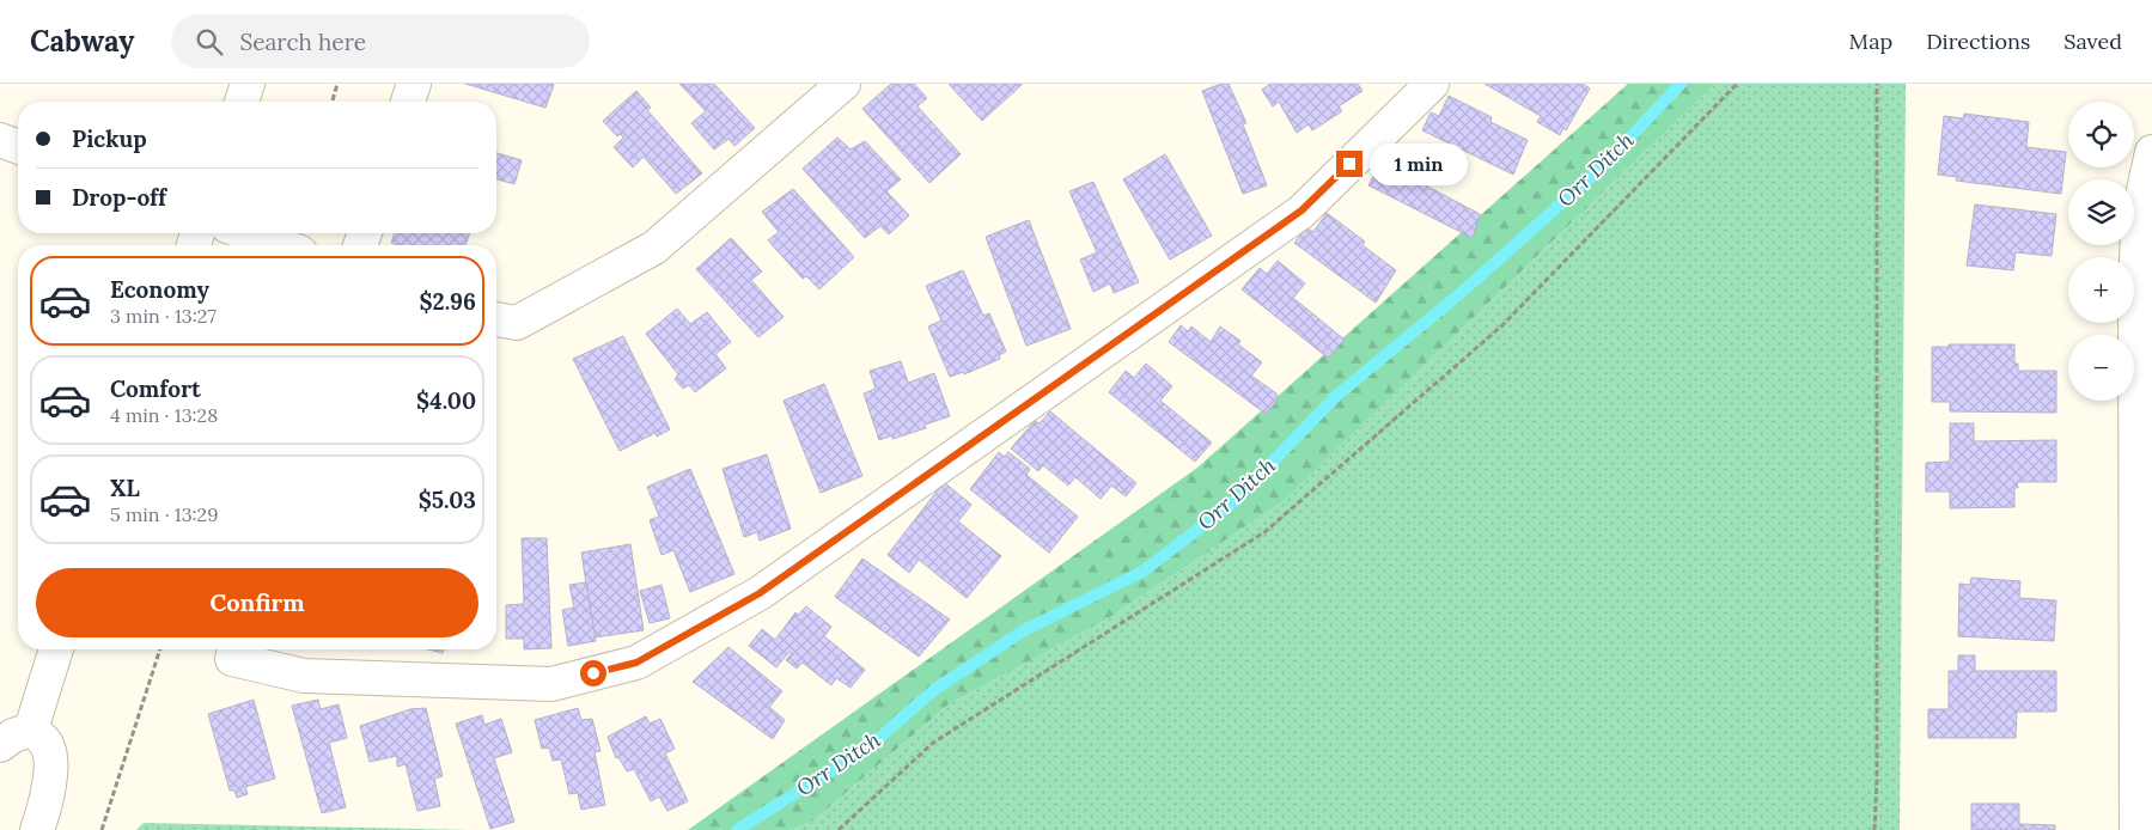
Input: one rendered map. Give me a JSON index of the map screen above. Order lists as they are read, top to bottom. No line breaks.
{"water":["Orr Ditch"],"page":{"header":"Cabway","search":"Search here","nav":["Map","Directions","Saved"],"map_buttons":["+","−"],"banner":["Pickup","Drop-off"],"bubble":"1 min","list":[{"name":"Economy","note":"3 min · 13:27","value":"$2.96"},{"name":"Comfort","note":"4 min · 13:28","value":"$4.00"},{"name":"XL","note":"5 min · 13:29","value":"$5.03"}],"buttons":"Confirm"}}
